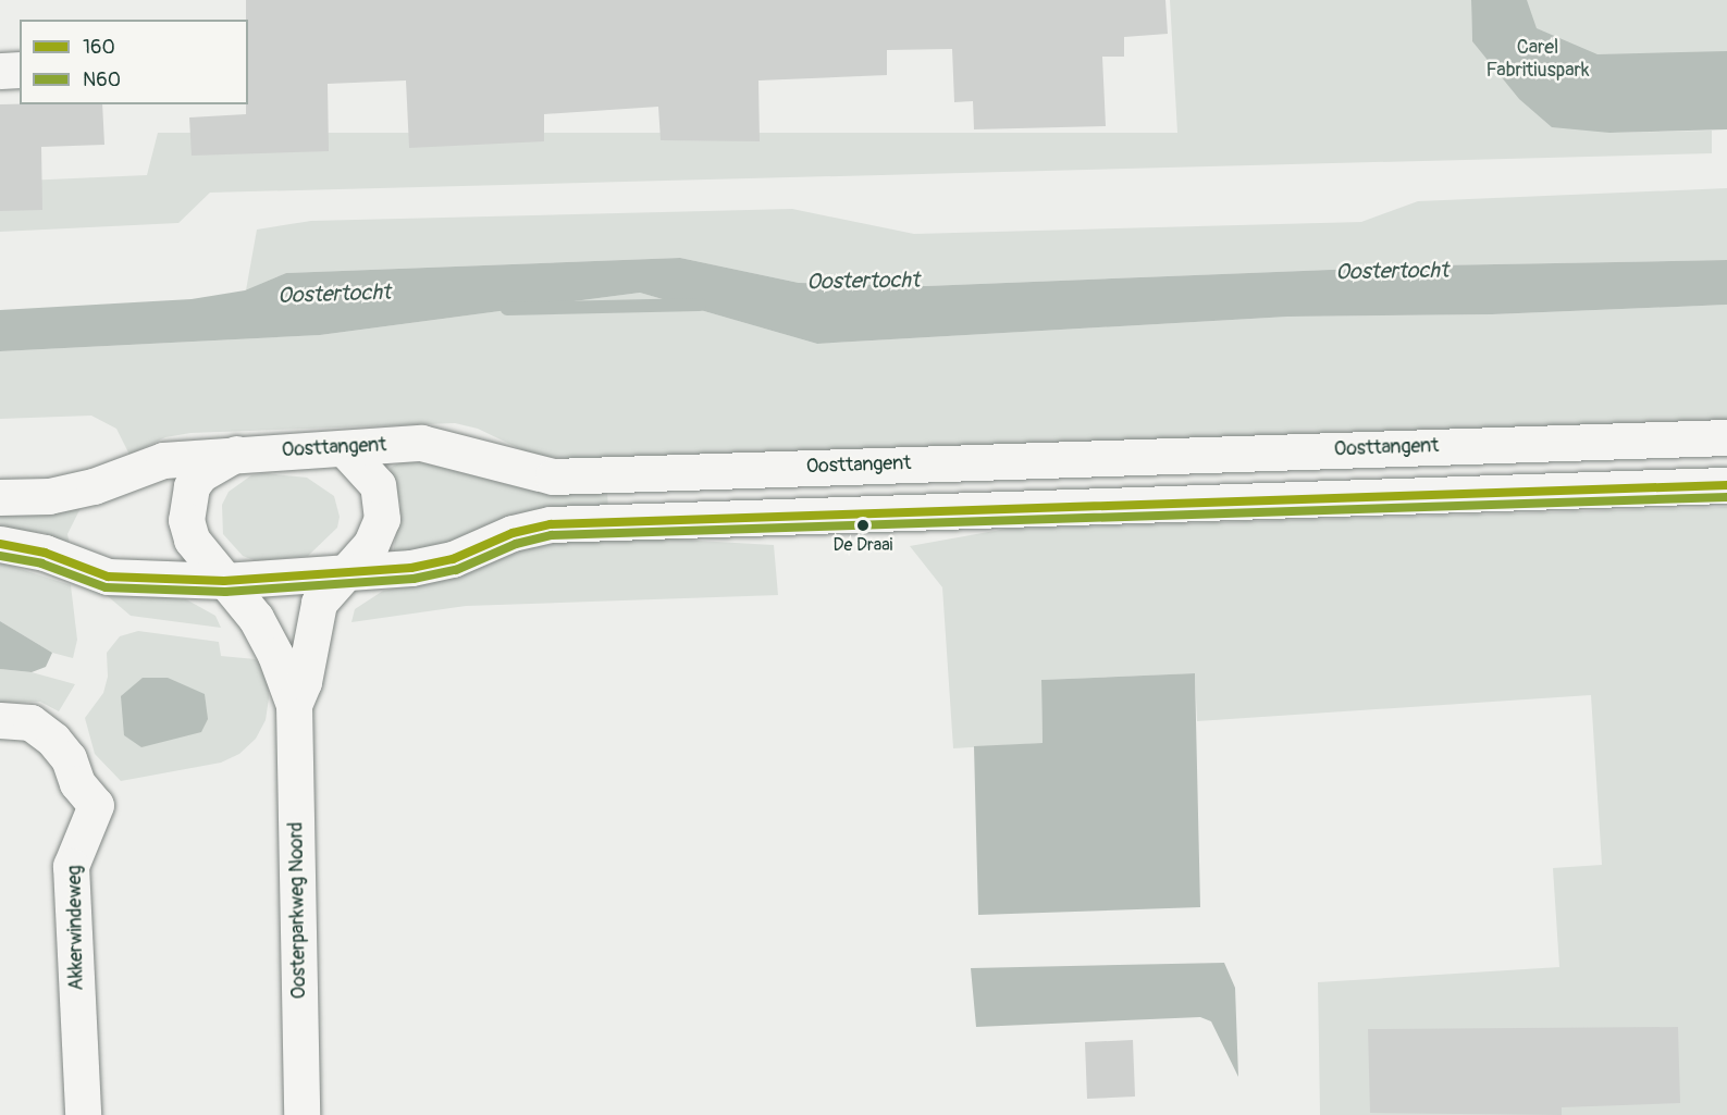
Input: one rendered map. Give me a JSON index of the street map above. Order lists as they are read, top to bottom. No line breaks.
{"streets":{"main road":["Oosttangent","Oosterparkweg Noord","Akkerwindeweg"]},"crossings":[["Oosttangent","Oosterparkweg Noord"]],"water":["Oostertocht"],"parks":["Carel Fabritiuspark"],"places":["De Draai"],"lines":["transit line 160","transit line N60"],"legend":["160","N60"]}
